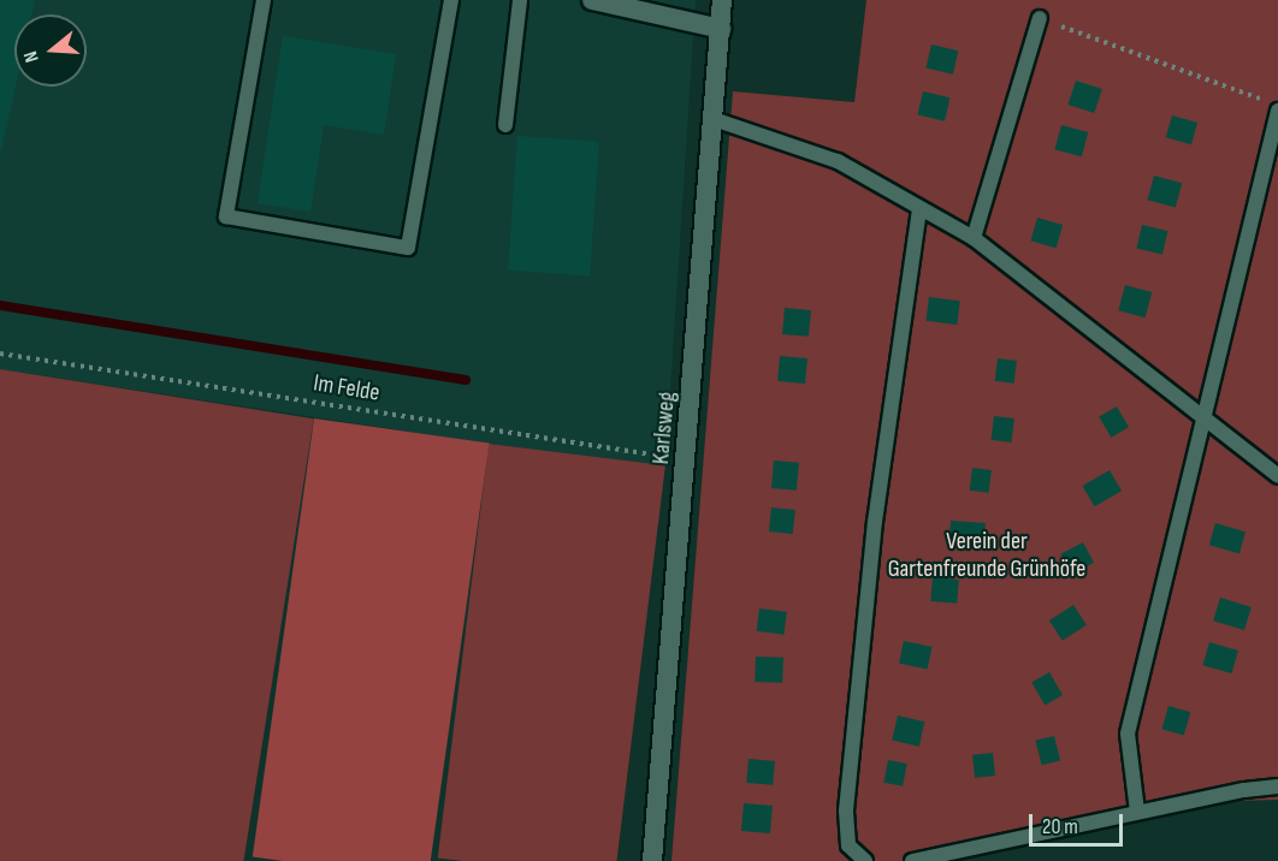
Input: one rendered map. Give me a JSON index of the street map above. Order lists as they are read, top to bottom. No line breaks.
{"streets":{"street":["Karlsweg"],"path":["Im Felde"]},"crossings":[["Im Felde","Karlsweg"]],"parks":["Verein der Gartenfreunde Grünhöfe"],"scale_bar":"20 m","north":"left"}
